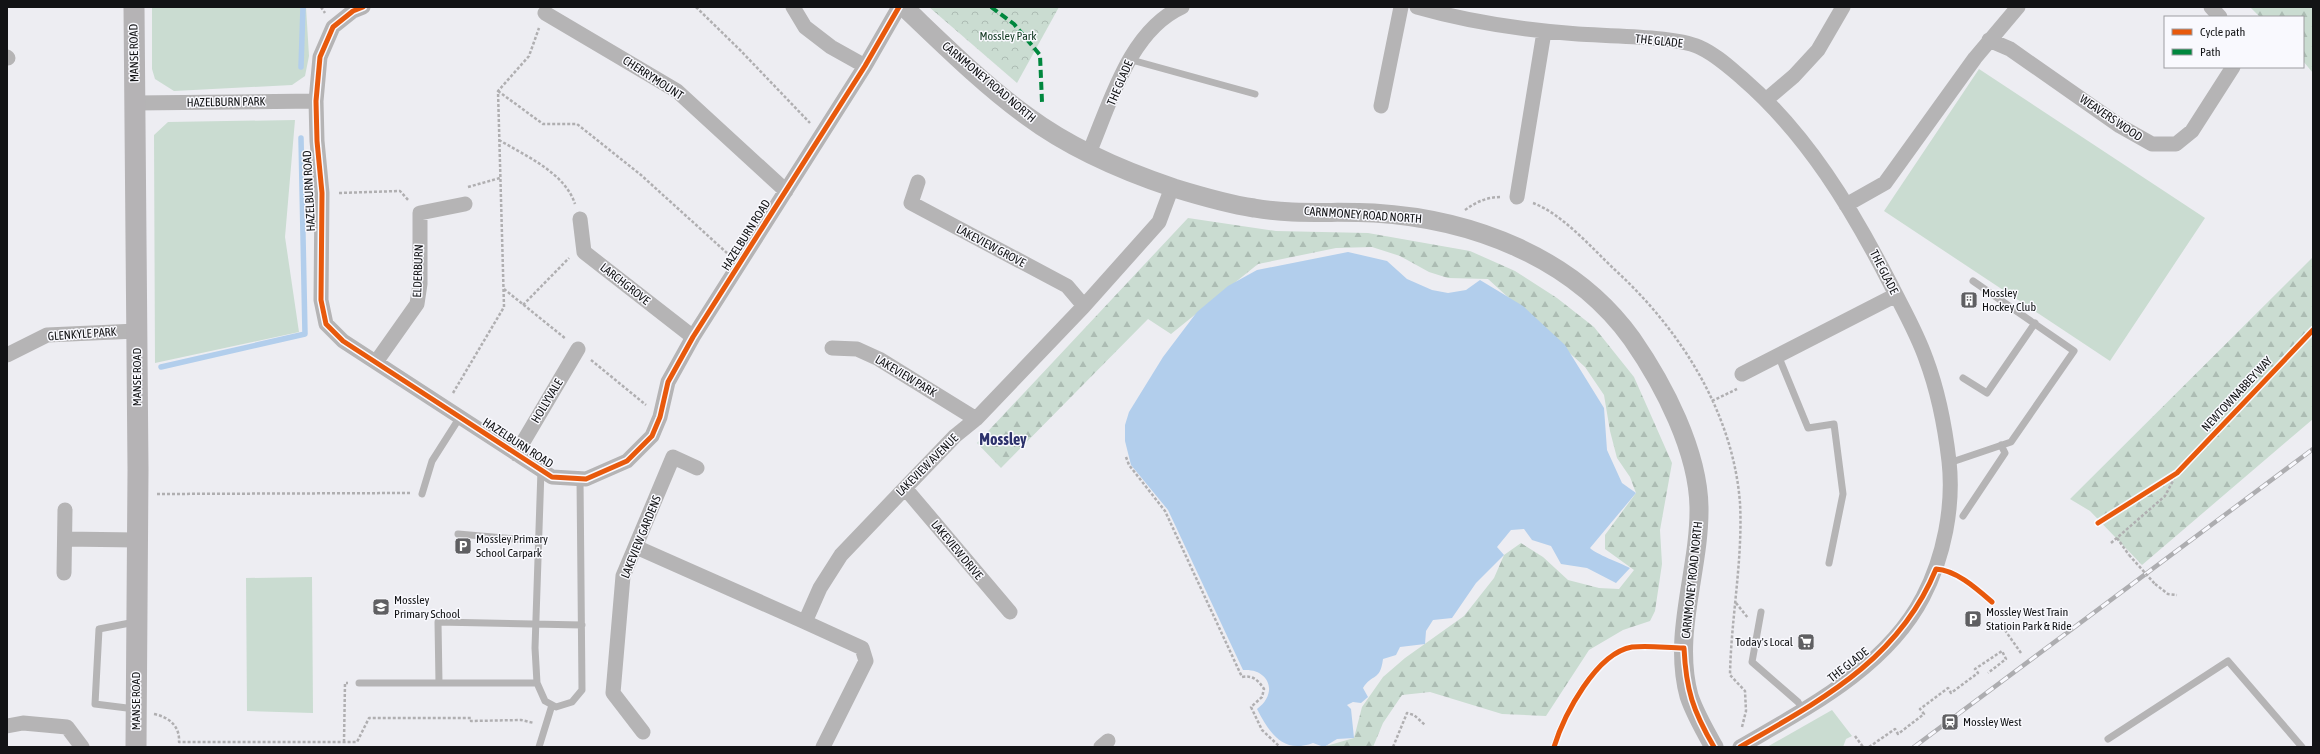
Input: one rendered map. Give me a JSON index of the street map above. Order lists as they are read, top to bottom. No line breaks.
{"streets":{"main road":["MANSE ROAD"],"street":["THE GLADE","CHERRYMOUNT","CARNMONEY ROAD NORTH","HAZELBURN PARK","WEAVERS WOOD","HAZELBURN ROAD","LAKEVIEW GROVE","ELDERBURN","LARCHGROVE","GLENKYLE PARK","LAKEVIEW PARK","HOLLYVALE","LAKEVIEW AVENUE","LAKEVIEW GARDENS","LAKEVIEW DRIVE"],"cycle path":["NEWTOWNABBEY WAY"]},"crossings":[["THE GLADE","CARNMONEY ROAD NORTH"],["MANSE ROAD","HAZELBURN PARK"],["MANSE ROAD","GLENKYLE PARK"],["CHERRYMOUNT","HAZELBURN ROAD"],["CARNMONEY ROAD NORTH","LAKEVIEW AVENUE"],["HAZELBURN PARK","HAZELBURN ROAD"],["HAZELBURN ROAD","ELDERBURN"],["HAZELBURN ROAD","LARCHGROVE"],["HAZELBURN ROAD","HOLLYVALE"],["LAKEVIEW GROVE","LAKEVIEW AVENUE"],["LAKEVIEW PARK","LAKEVIEW AVENUE"],["LAKEVIEW AVENUE","LAKEVIEW DRIVE"]],"districts":["Mossley"],"parks":["Mossley Park"],"places":{"building":["Mossley Hockey Club"],"parking":["Mossley Primary School Carpark","Mossley West Train Statioin Park & Ride"],"school or university":["Mossley Primary School"],"supermarket":["Today's Local"],"station":["Mossley West"]},"legend":["Cycle path","Path"]}
